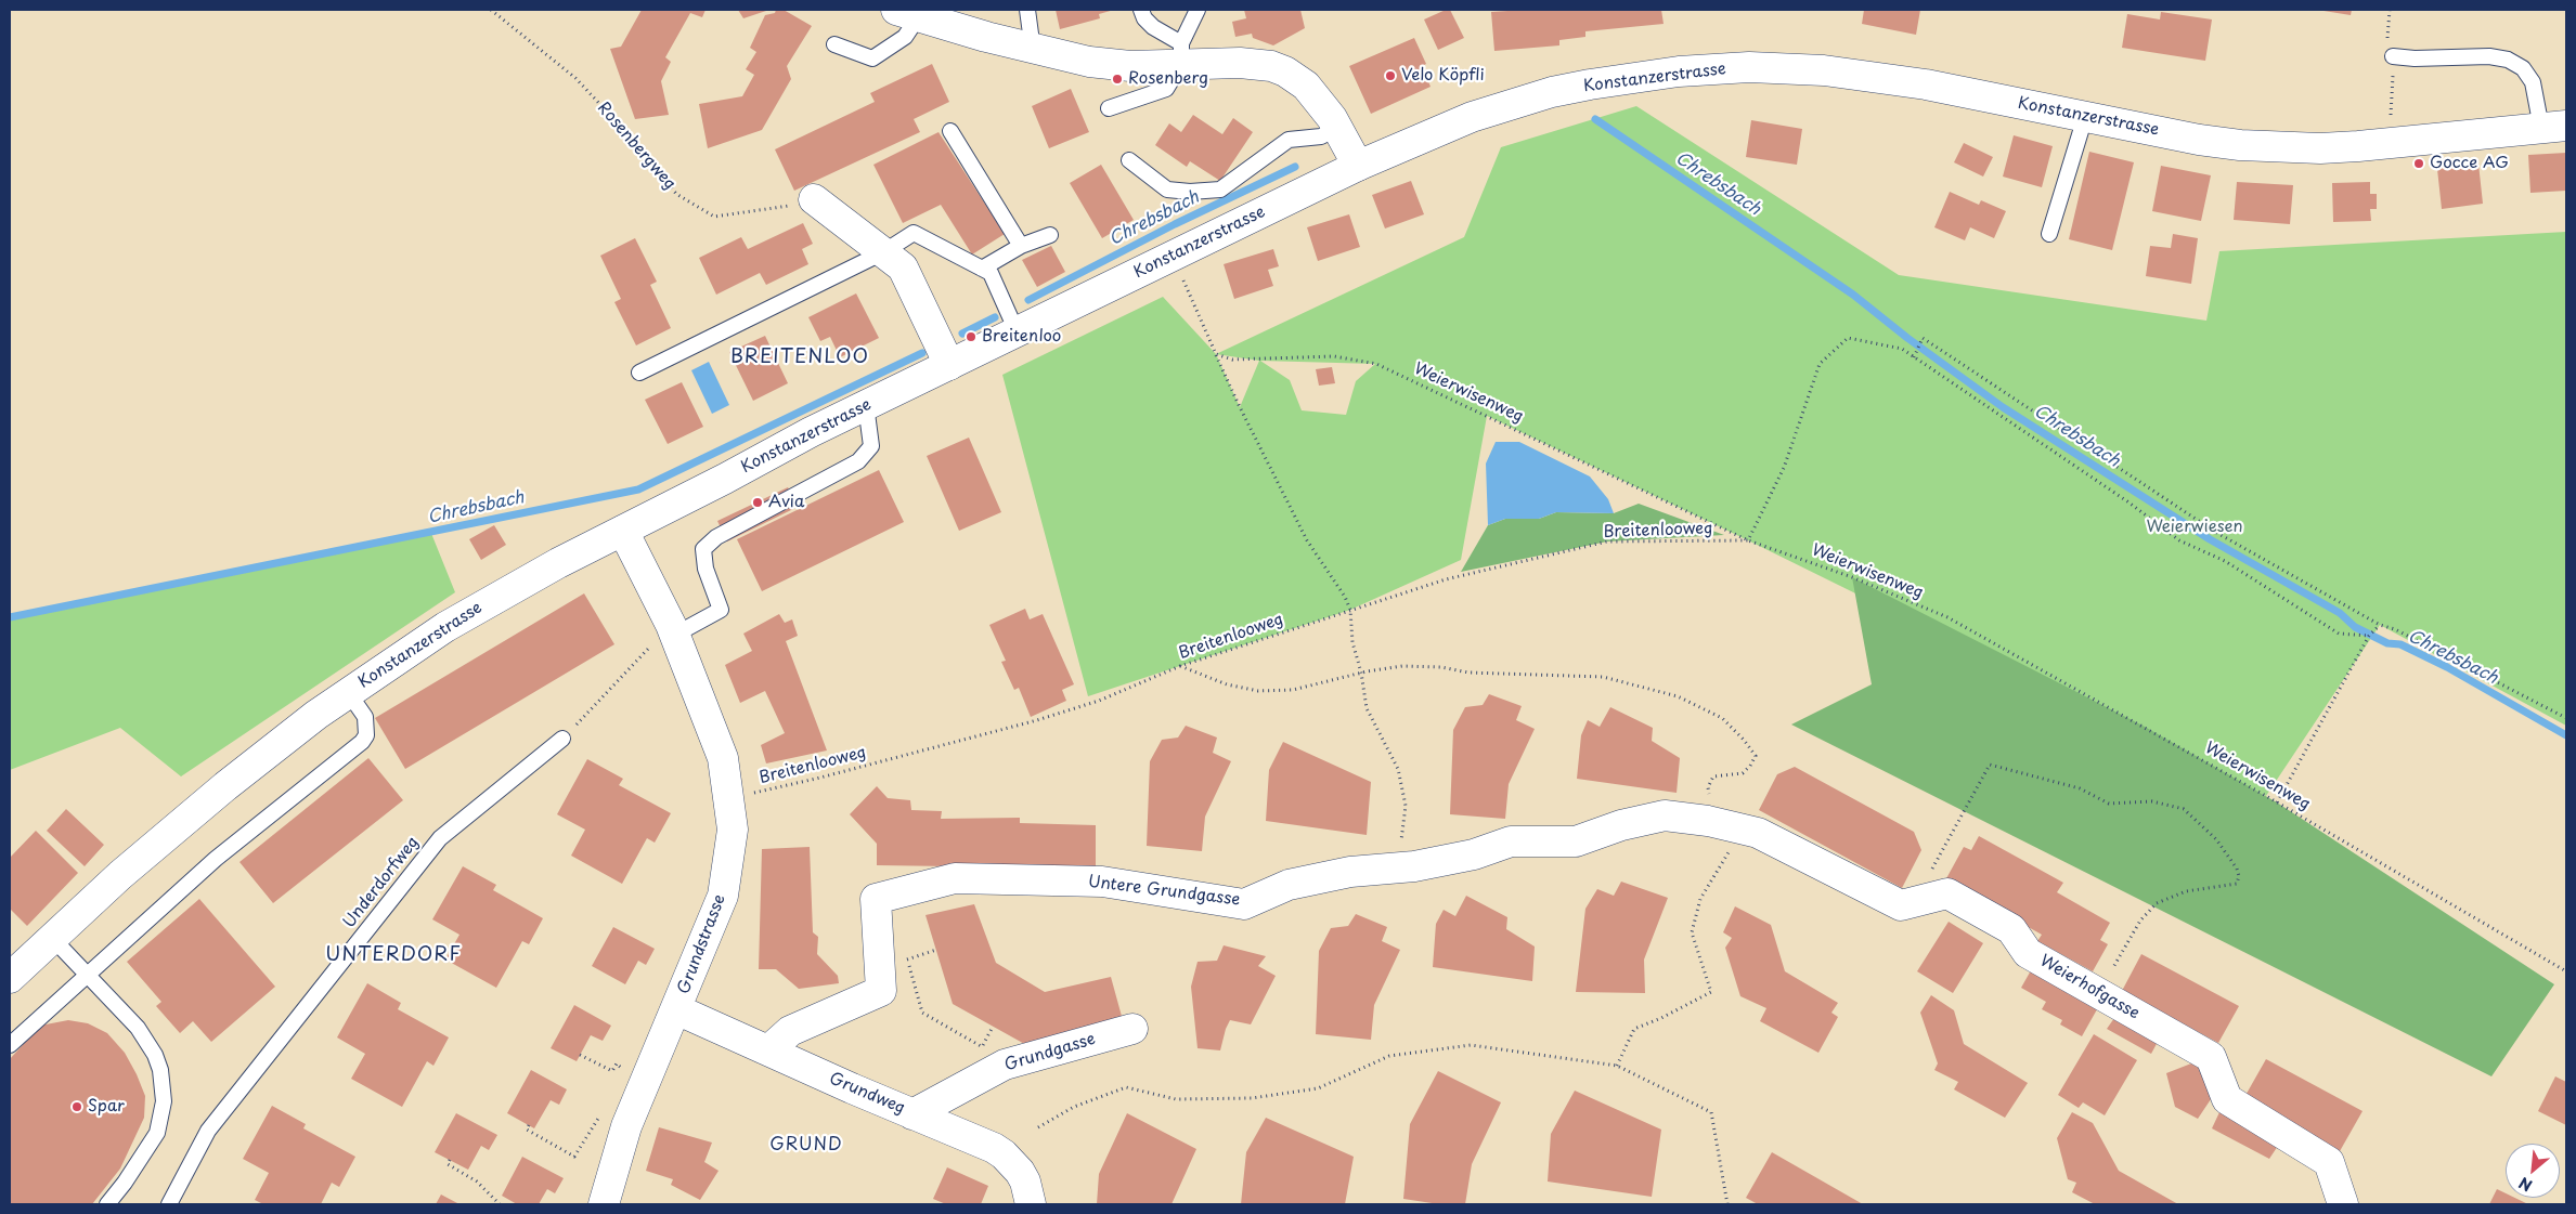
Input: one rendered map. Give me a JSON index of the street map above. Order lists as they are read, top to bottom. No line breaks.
{"streets":{"street":["Konstanzerstrasse","Untere Grundgasse","Grundstrasse","Weierhofgasse","Grundgasse","Grundweg"],"lane":["Underdorfweg"],"path":["Rosenbergweg","Weierwisenweg","Breitenlooweg"]},"crossings":[["Konstanzerstrasse","Grundstrasse"],["Weierwisenweg","Breitenlooweg"],["Breitenlooweg","Grundstrasse"],["Untere Grundgasse","Weierhofgasse"],["Untere Grundgasse","Grundweg"],["Grundstrasse","Grundweg"],["Grundgasse","Grundweg"]],"districts":["BREITENLOO","UNTERDORF","GRUND"],"water":["Chrebsbach"],"parks":["Weierwiesen"],"places":["Velo Köpfli","Rosenberg","Gocce AG","Breitenloo","Avia","Spar"],"north":"bottom left"}
